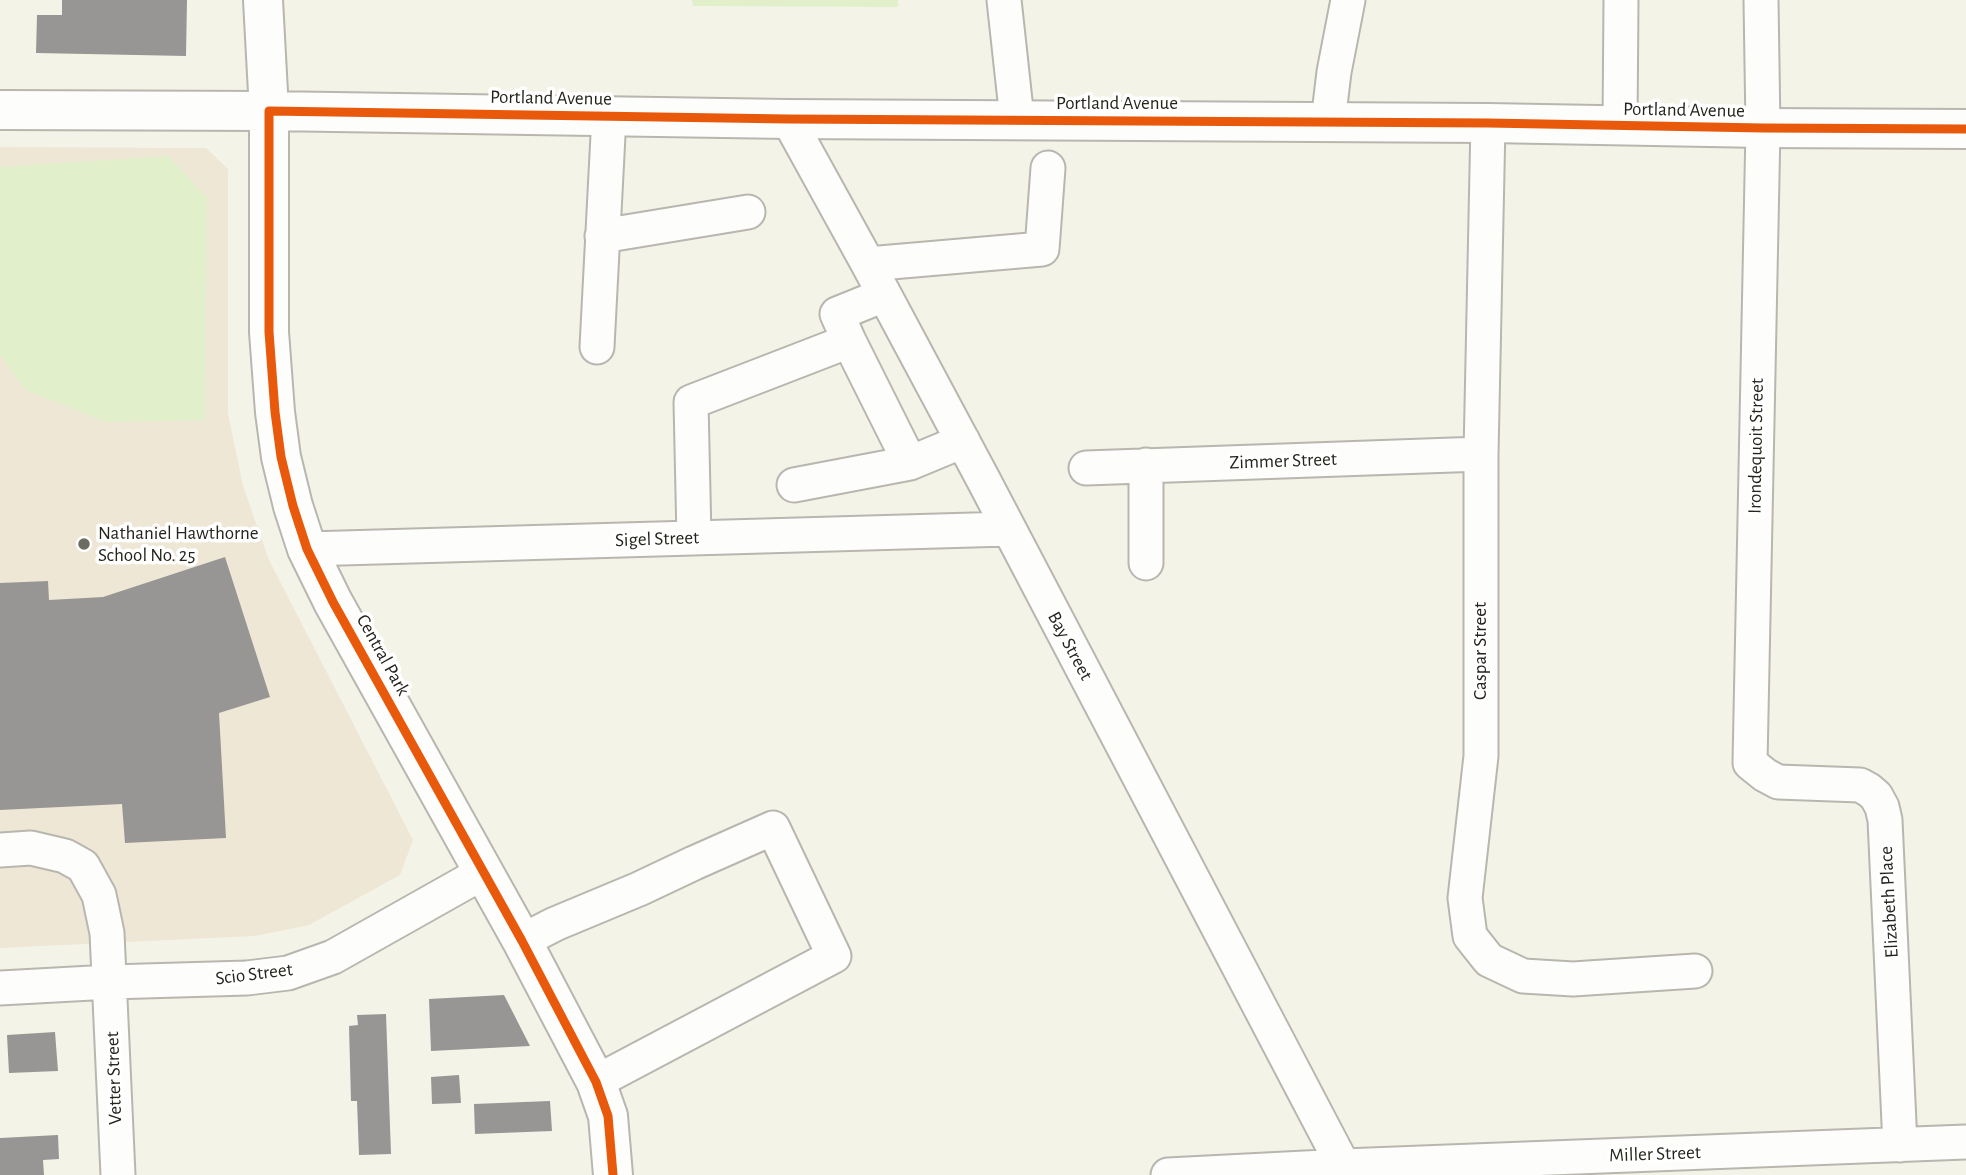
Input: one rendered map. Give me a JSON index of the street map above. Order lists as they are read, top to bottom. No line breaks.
{"streets":{"main road":["Portland Avenue","Central Park"],"street":["Irondequoit Street","Zimmer Street","Sigel Street","Bay Street","Caspar Street","Elizabeth Place","Scio Street","Vetter Street","Miller Street"]},"crossings":[["Portland Avenue","Irondequoit Street"],["Portland Avenue","Bay Street"],["Portland Avenue","Caspar Street"],["Portland Avenue","Central Park"],["Irondequoit Street","Elizabeth Place"],["Zimmer Street","Caspar Street"],["Sigel Street","Bay Street"],["Sigel Street","Central Park"],["Bay Street","Miller Street"],["Central Park","Scio Street"],["Elizabeth Place","Miller Street"],["Scio Street","Vetter Street"]],"places":["Nathaniel Hawthorne School No. 25"]}
